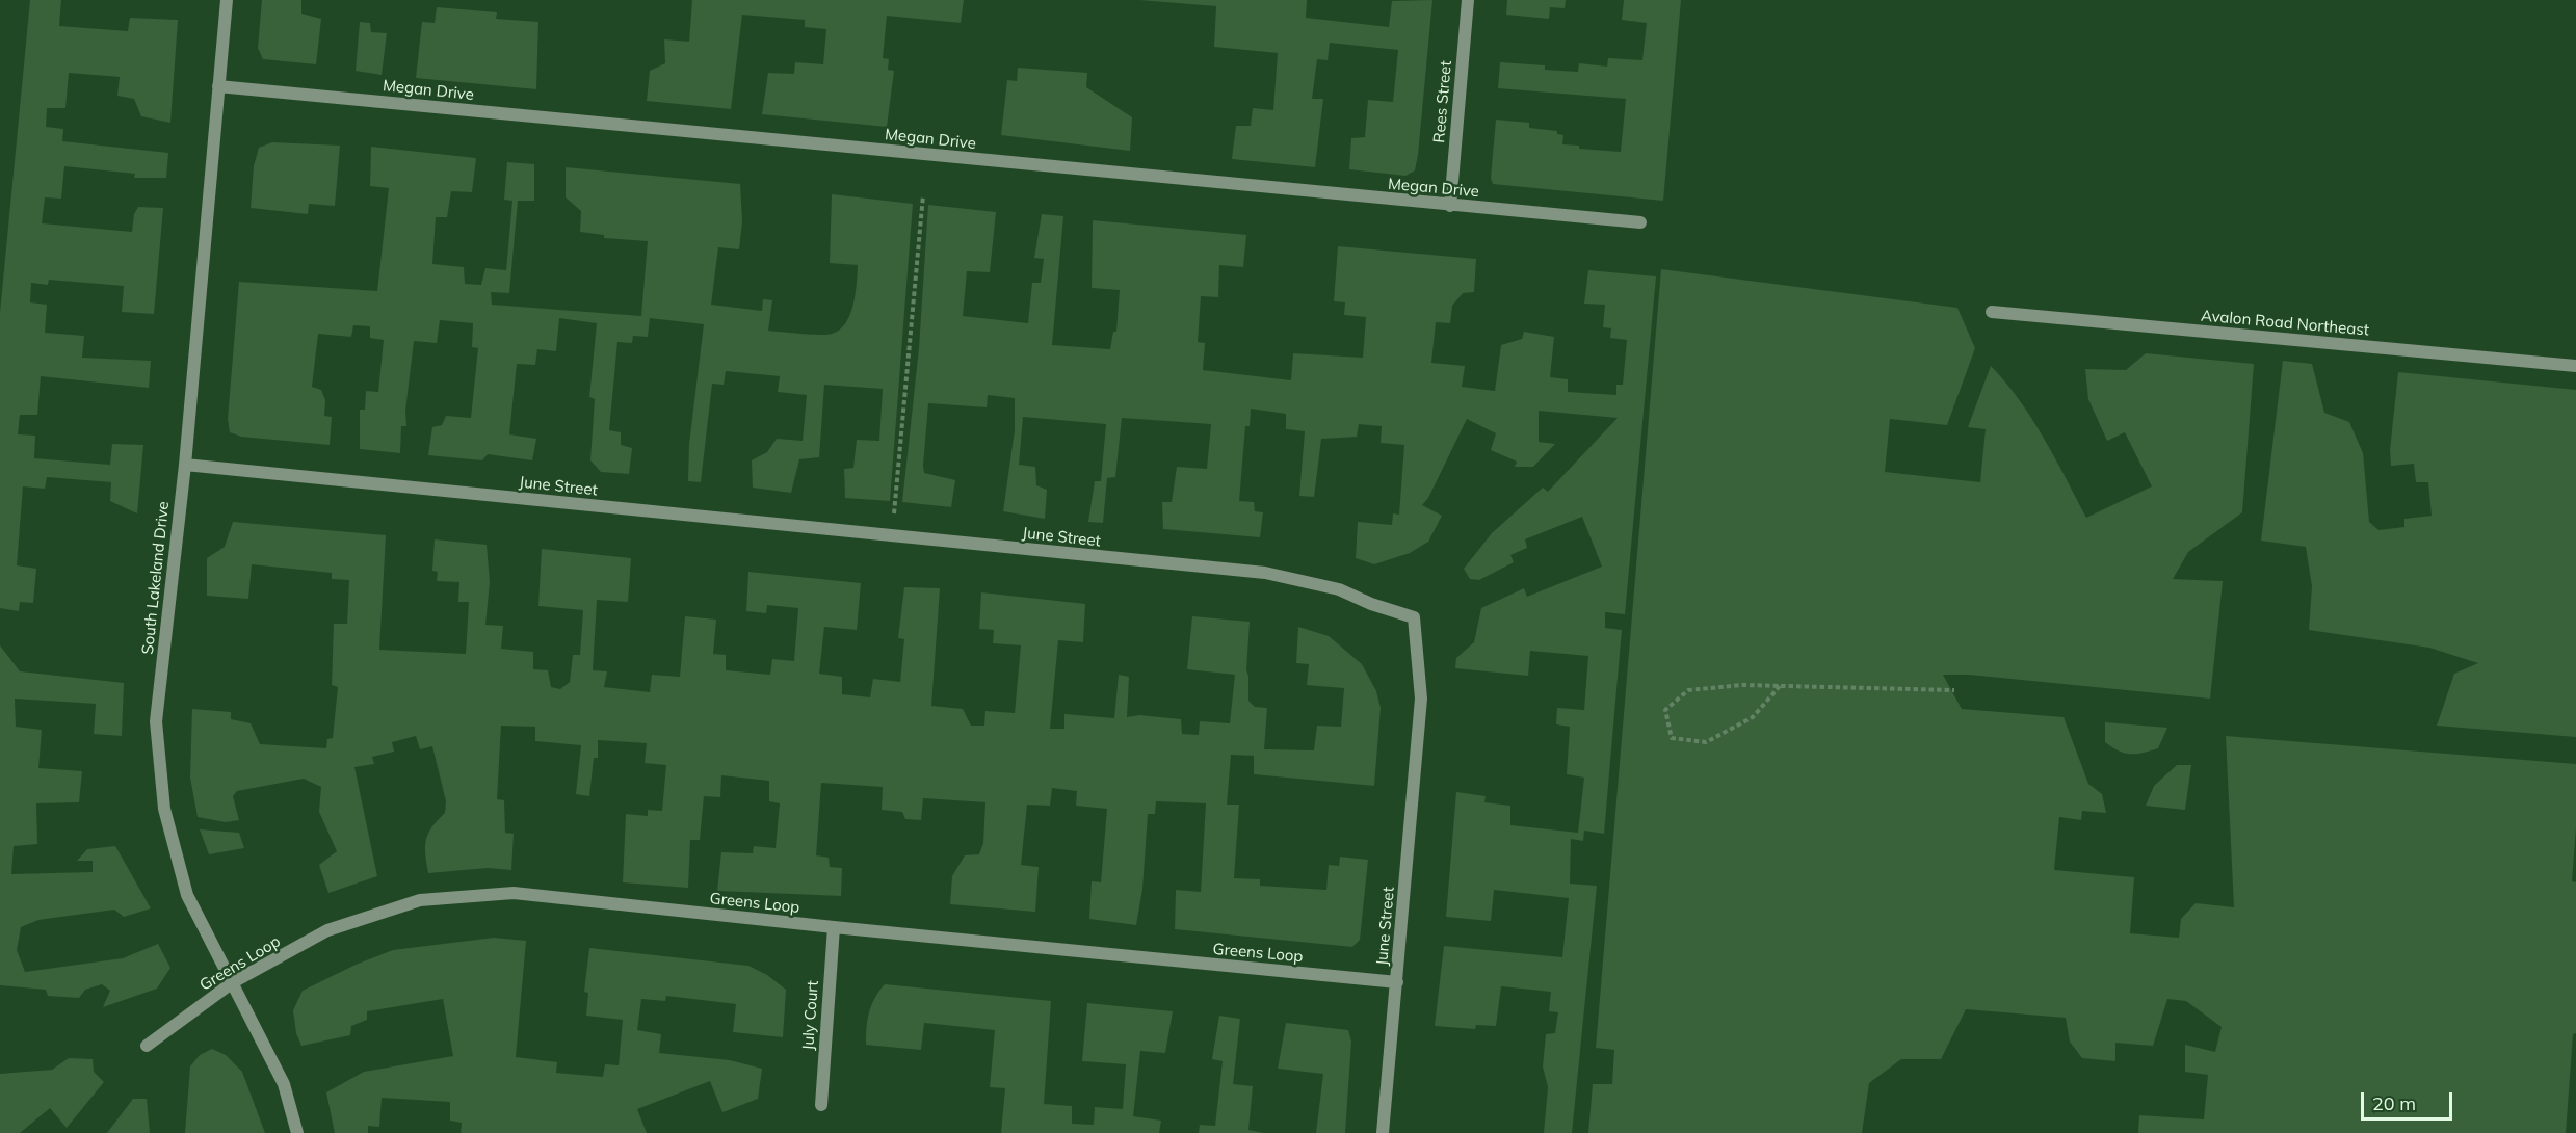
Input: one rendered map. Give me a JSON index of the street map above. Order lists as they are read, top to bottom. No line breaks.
{"streets":{"street":["Megan Drive","Rees Street","Avalon Road Northeast","June Street","South Lakeland Drive","Greens Loop","July Court"]},"crossings":[["Megan Drive","Rees Street"],["Megan Drive","South Lakeland Drive"],["June Street","South Lakeland Drive"],["June Street","Greens Loop"],["South Lakeland Drive","Greens Loop"],["Greens Loop","July Court"]],"scale_bar":"20 m"}
